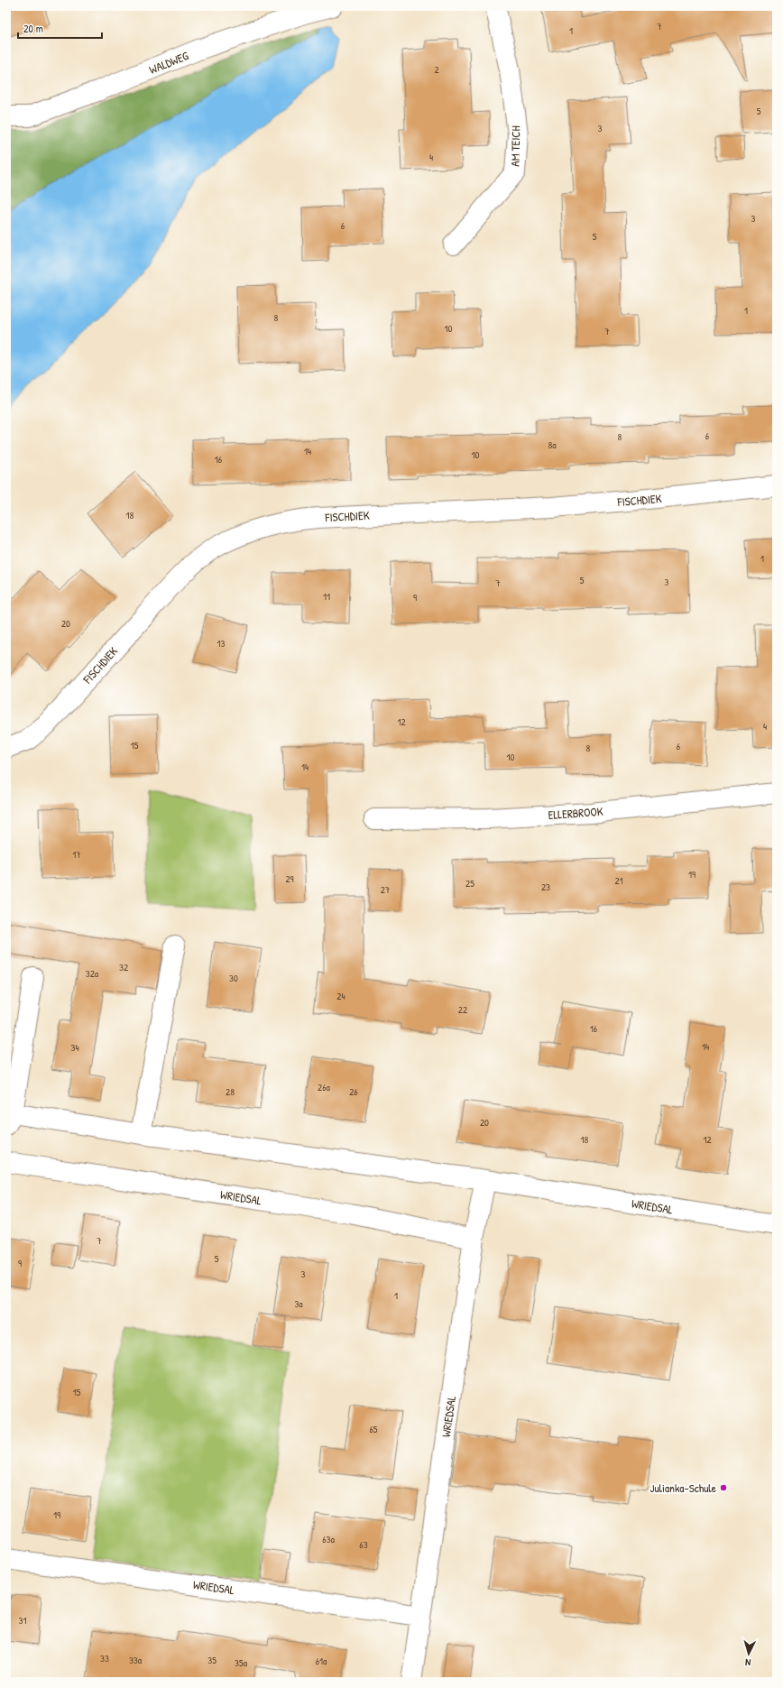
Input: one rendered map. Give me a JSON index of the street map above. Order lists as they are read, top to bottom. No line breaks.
{"streets":{"street":["WALDWEG","AM TEICH","FISCHDIEK","ELLERBROOK","WRIEDSAL"]},"places":["Julianka-Schule"],"house_numbers":["7","1","2","5","3","4","3","6","5","1","8","10","7","6","8","8a","14","10","16","18","1","5","3","7","11","9","20","13","12","4","15","6","8","10","14","17","19","29","21","25","23","27","32","32a","30","24","22","16","14","34","26a","28","26","20","18","12","7","5","9","3","1","3a","15","65","19","63a","63","31","33","33a","35","61a","35a"],"scale_bar":"20 m","north":"bottom"}
